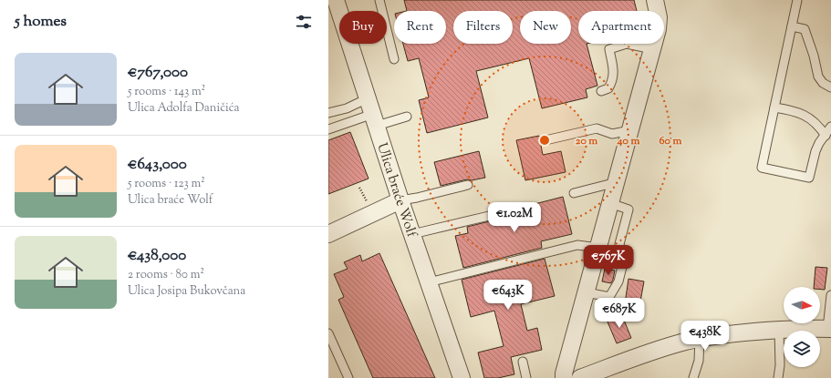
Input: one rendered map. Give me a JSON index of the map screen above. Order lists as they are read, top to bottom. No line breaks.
{"streets":{"street":["Ulica braće Wolf"]},"north":"right","page":{"heading":"5 homes","chip":["Buy","Rent","Filters","New","Apartment"],"list":[{"name":"€767,000","note":"5 rooms · 143 m² · Ulica Adolfa Daničića"},{"name":"€643,000","note":"5 rooms · 123 m² · Ulica braće Wolf"},{"name":"€438,000","note":"2 rooms · 80 m² · Ulica Josipa Bukovčana"}],"price":["€1.02M","€767K","€643K","€687K","€438K"]},"rings":["20 m","40 m","60 m"]}
